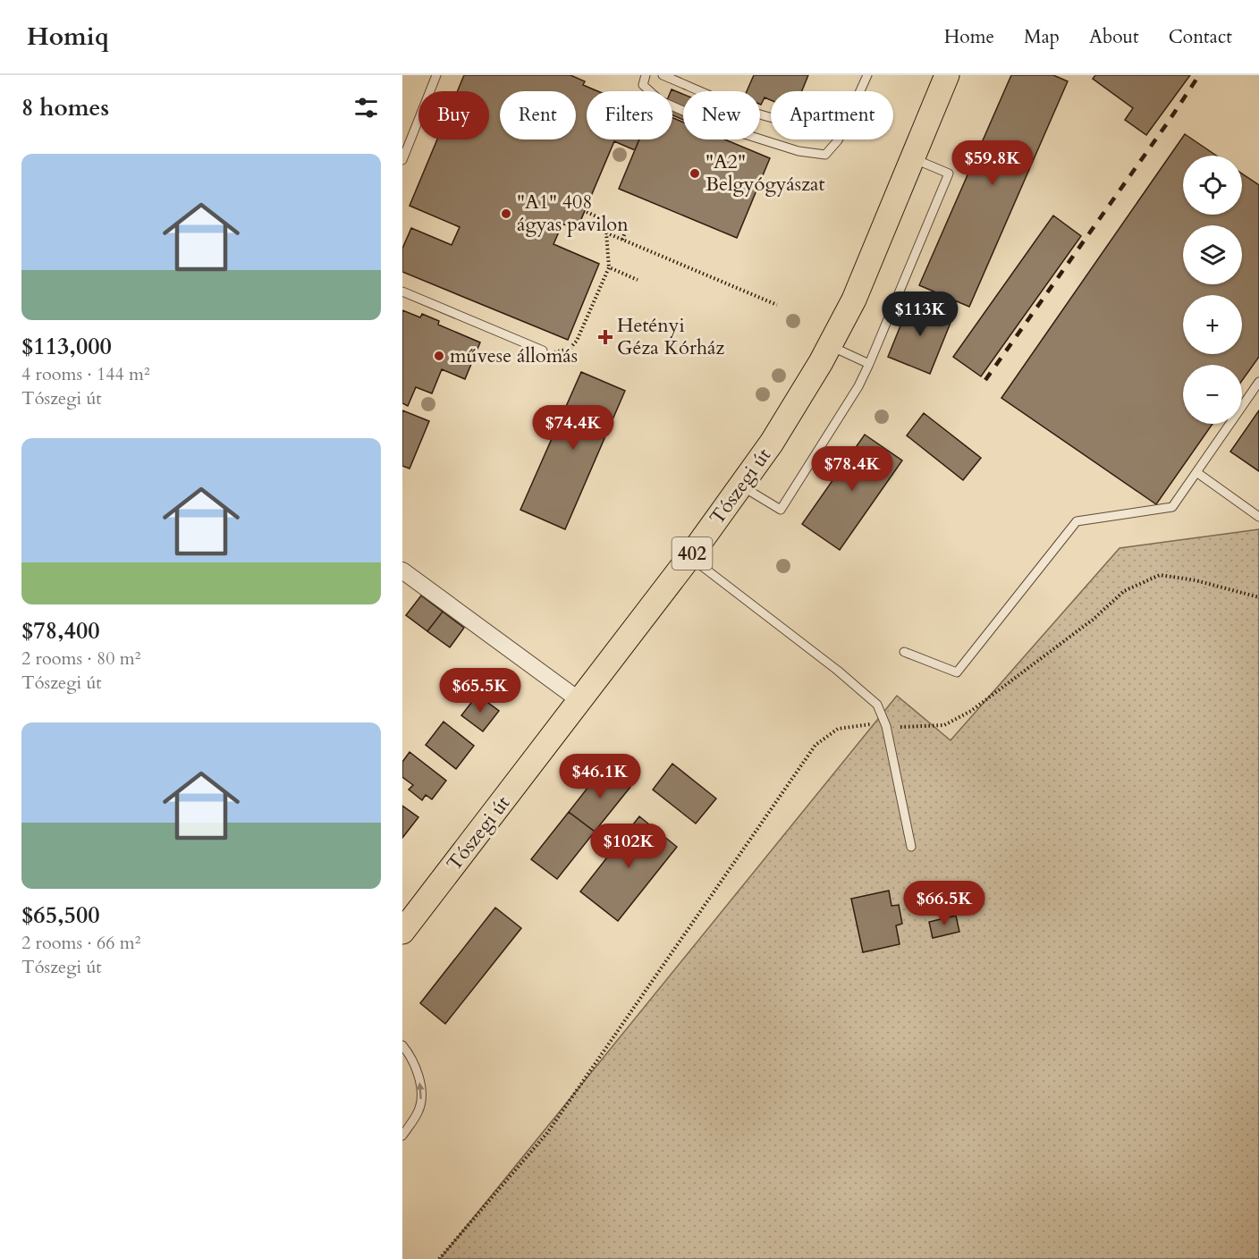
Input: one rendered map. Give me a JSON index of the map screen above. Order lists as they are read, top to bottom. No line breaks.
{"streets":{"main road":["Tószegi út","402"]},"places":{"other":["\"A2\" Belgyógyászat","\"A1\" 408 ágyas pavilon","művese állomás"],"health":["Hetényi Géza Kórház"]},"page":{"header":"Homiq","nav":["Home","Map","About","Contact"],"heading":"8 homes","chip":["Buy","Rent","Filters","New","Apartment"],"list":[{"name":"$113,000","note":"4 rooms · 144 m² · Tószegi út"},{"name":"$78,400","note":"2 rooms · 80 m² · Tószegi út"},{"name":"$65,500","note":"2 rooms · 66 m² · Tószegi út"}],"price":["$59.8K","$113K","$74.4K","$78.4K","$65.5K","$46.1K","$102K","$66.5K"],"map_buttons":["+","−"]}}
